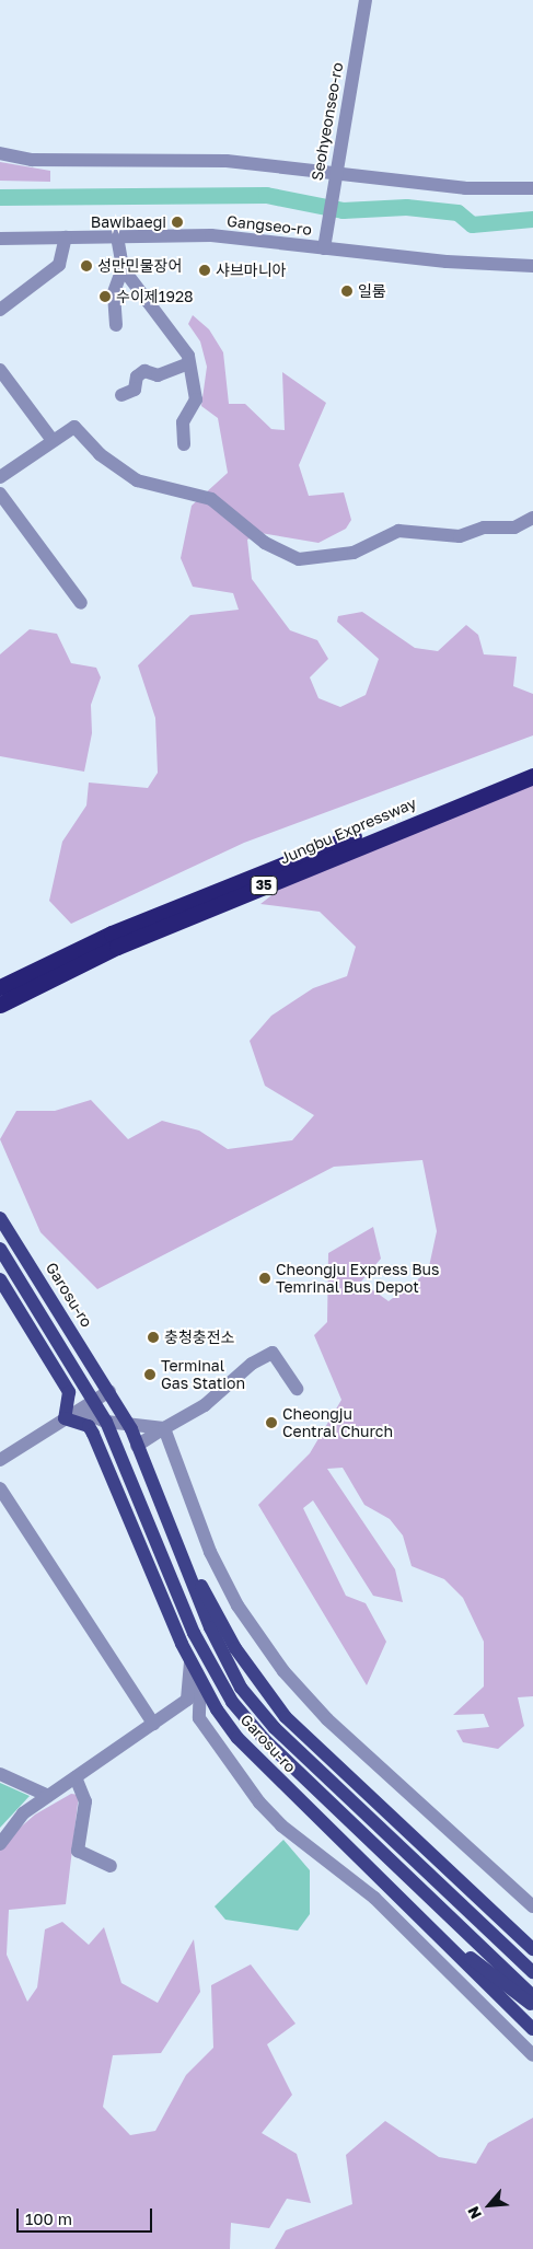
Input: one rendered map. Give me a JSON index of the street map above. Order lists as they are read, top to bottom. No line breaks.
{"streets":{"highway":["Jungbu Expressway","35"],"main road":["Garosu-ro"],"street":["Seohyeonseo-ro","Gangseo-ro"]},"crossings":[["Seohyeonseo-ro","Gangseo-ro"]],"places":["Bawibaegi","성만민물장어","샤브마니아","일룸","수이제1928","Cheongju Express Bus Temrinal Bus Depot","충청충전소","Terminal Gas Station","Cheongju Central Church"],"scale_bar":"100 m","north":"bottom left"}
